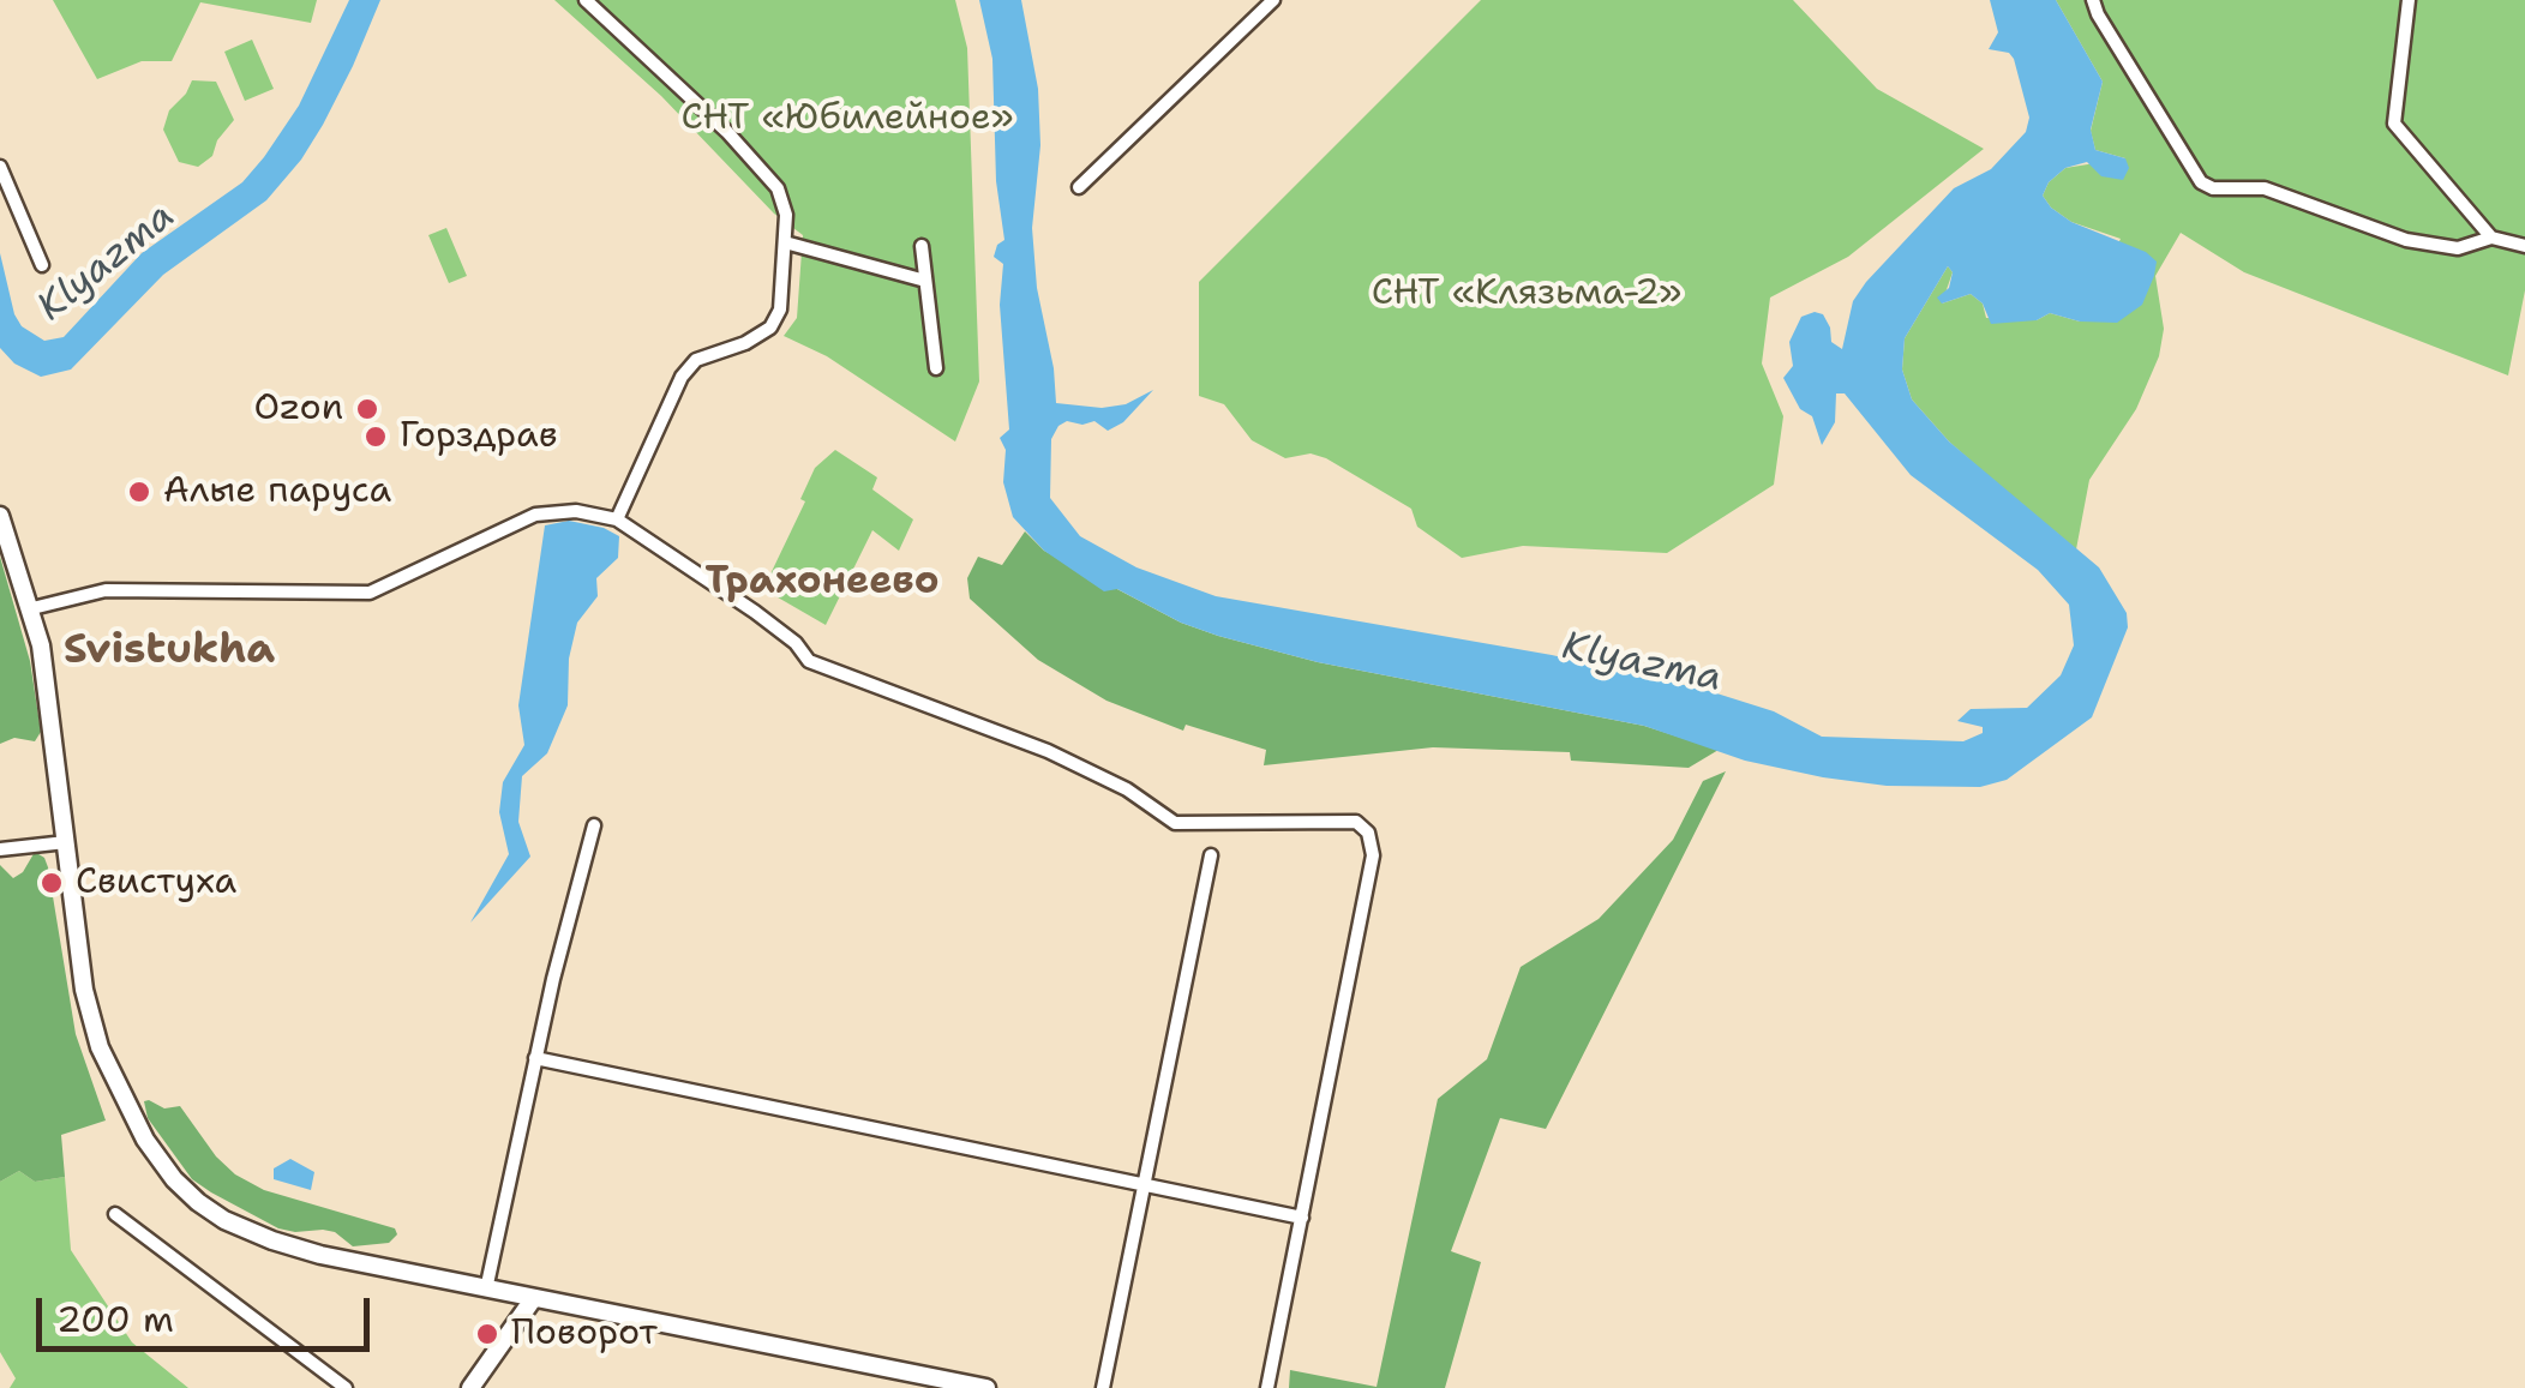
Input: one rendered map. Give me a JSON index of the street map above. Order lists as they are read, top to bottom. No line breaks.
{"districts":["Трахонеево","Svistukha"],"water":["Klyazma"],"parks":["СНТ «Юбилейное»","СНТ «Клязьма-2»"],"places":["Ozon","Горздрав","Алые паруса","Свистуха","Поворот"],"scale_bar":"200 m"}
